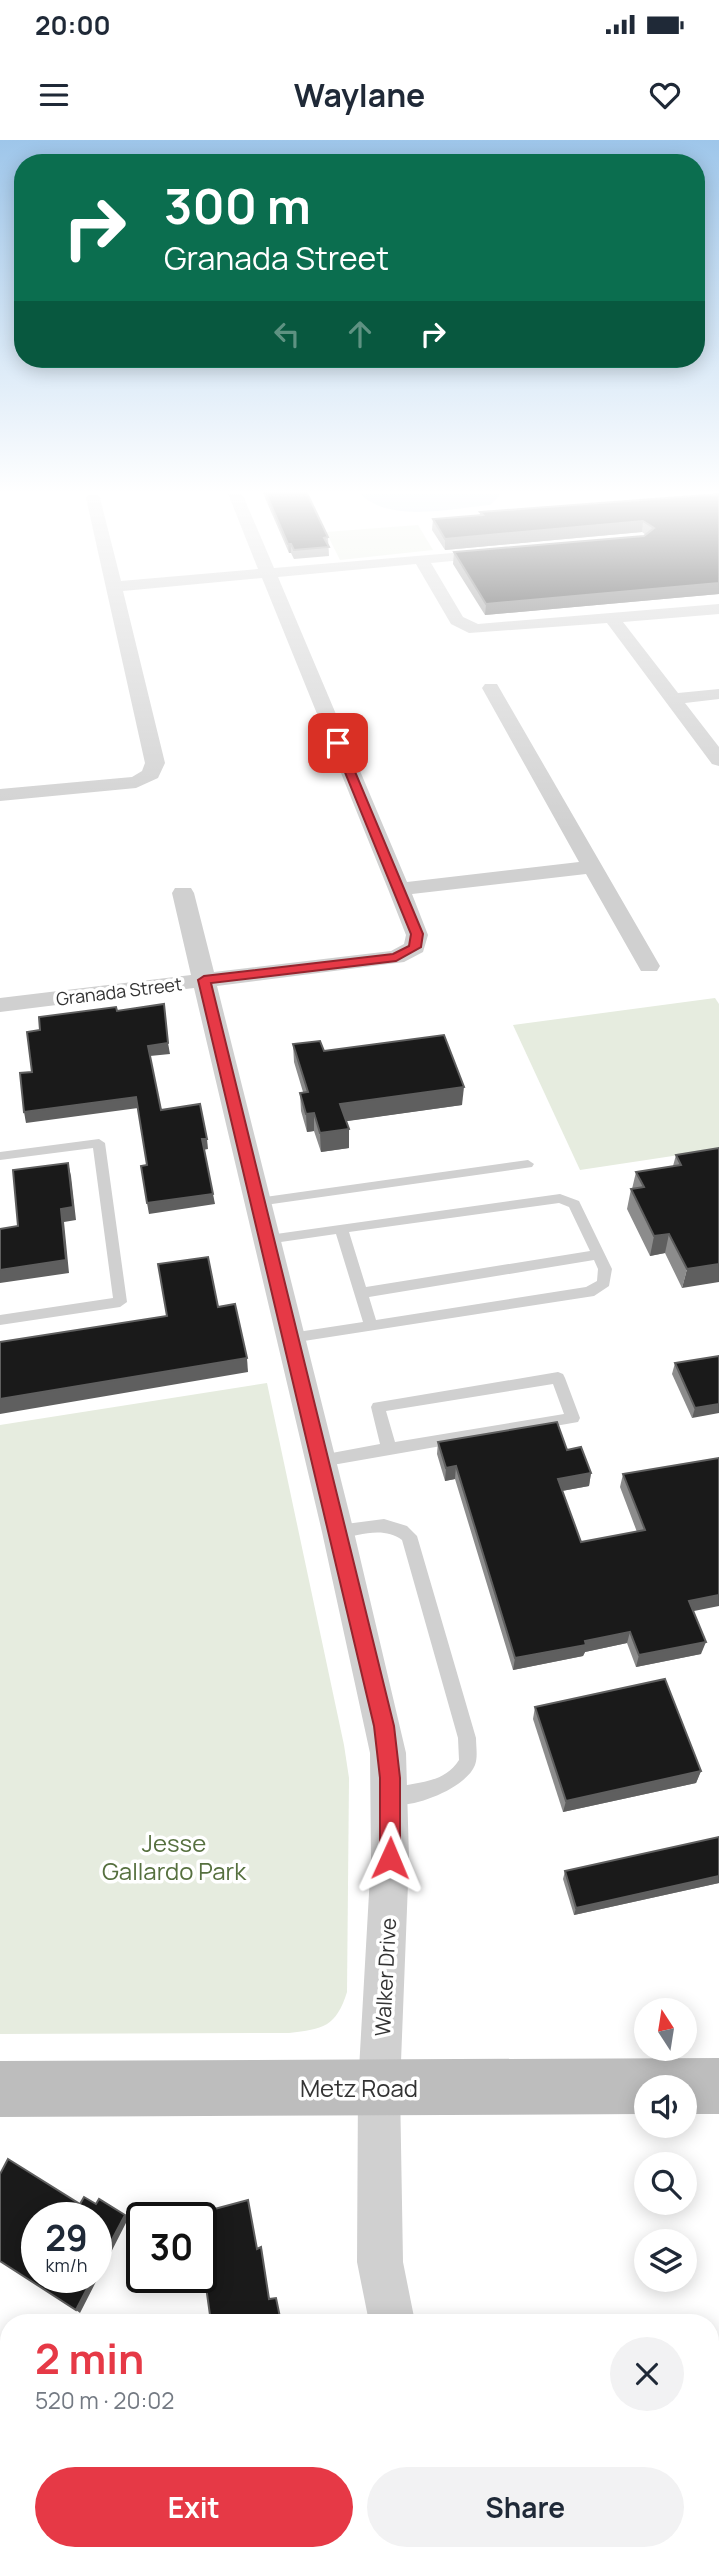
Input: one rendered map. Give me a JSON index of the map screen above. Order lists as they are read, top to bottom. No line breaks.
{"streets":{"main road":["Metz Road"],"street":["Granada Street","Walker Drive"]},"crossings":[["Granada Street","Walker Drive"],["Walker Drive","Metz Road"]],"parks":["Jesse Gallardo Park"],"north":"top","page":{"status":"20:00","header":"Waylane","turn":["300 m","Granada Street"],"speed":"29 km/h","limit":"30","heading":["2 min","520 m · 20:02"],"buttons":["Exit","Share"]}}
